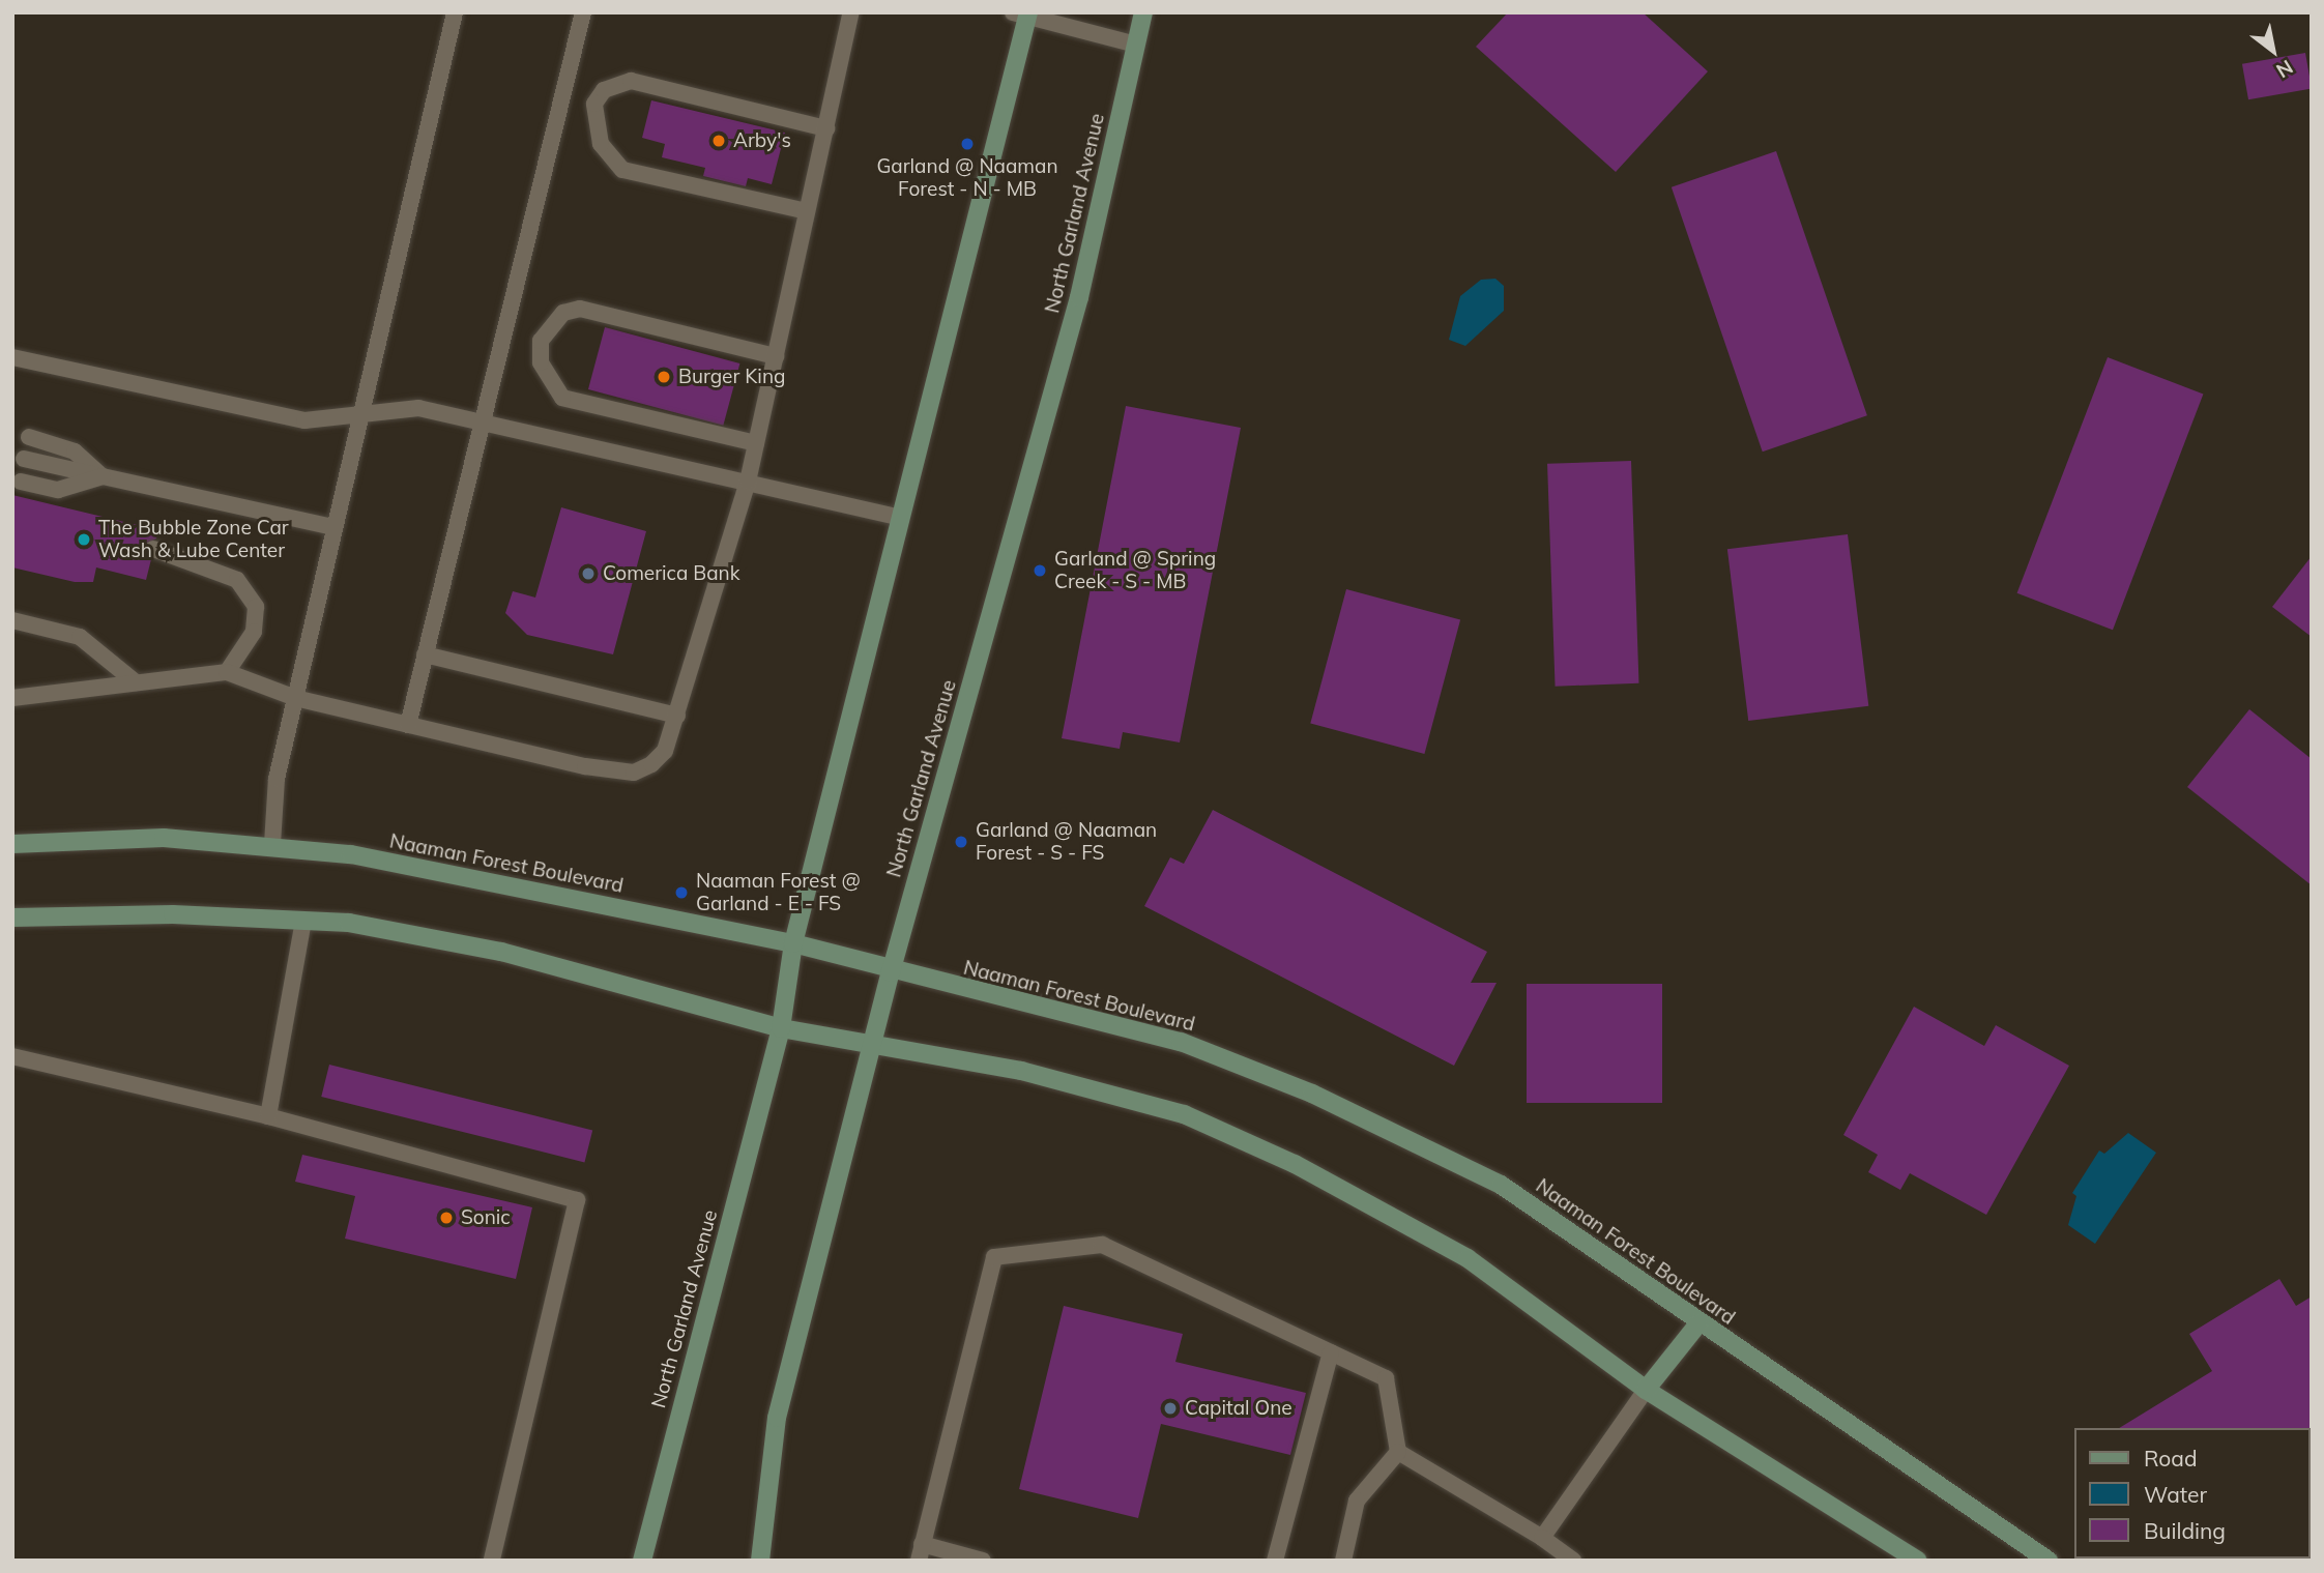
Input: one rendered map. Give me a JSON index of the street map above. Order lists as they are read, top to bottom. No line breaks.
{"streets":{"main road":["North Garland Avenue","Naaman Forest Boulevard"]},"crossings":[["North Garland Avenue","Naaman Forest Boulevard"]],"places":["Arby's","Garland @ Naaman Forest - N - MB","Burger King","The Bubble Zone Car Wash & Lube Center","Garland @ Spring Creek - S - MB","Comerica Bank","Garland @ Naaman Forest - S - FS","Naaman Forest @ Garland - E - FS","Sonic","Capital One"],"legend":["Road","Water","Building"],"north":"bottom right"}
